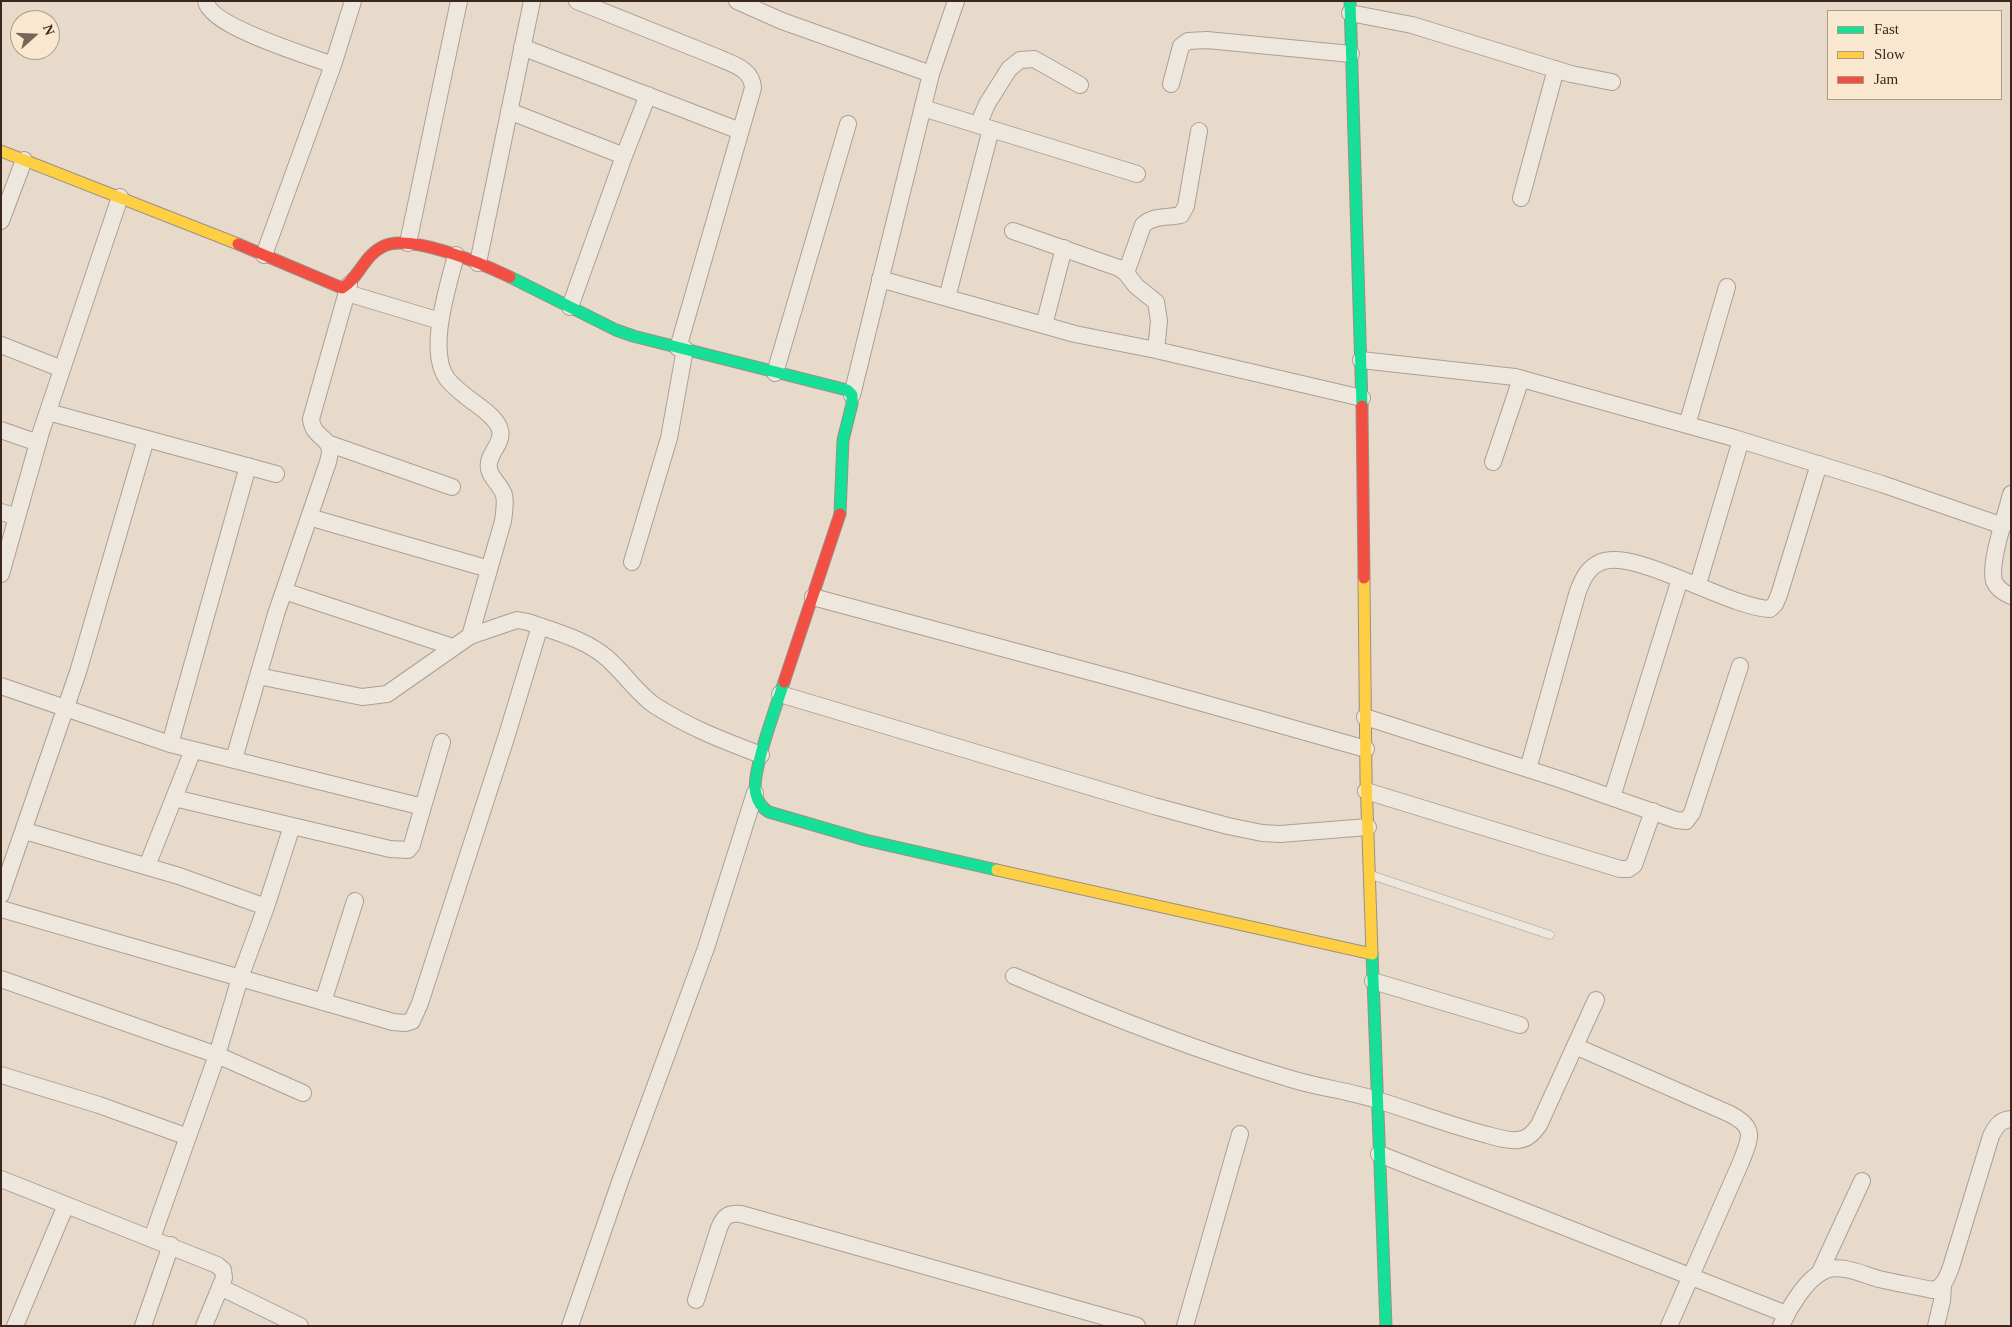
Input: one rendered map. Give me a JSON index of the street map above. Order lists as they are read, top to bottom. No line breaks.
{"legend":["Fast","Slow","Jam"],"north":"right"}
